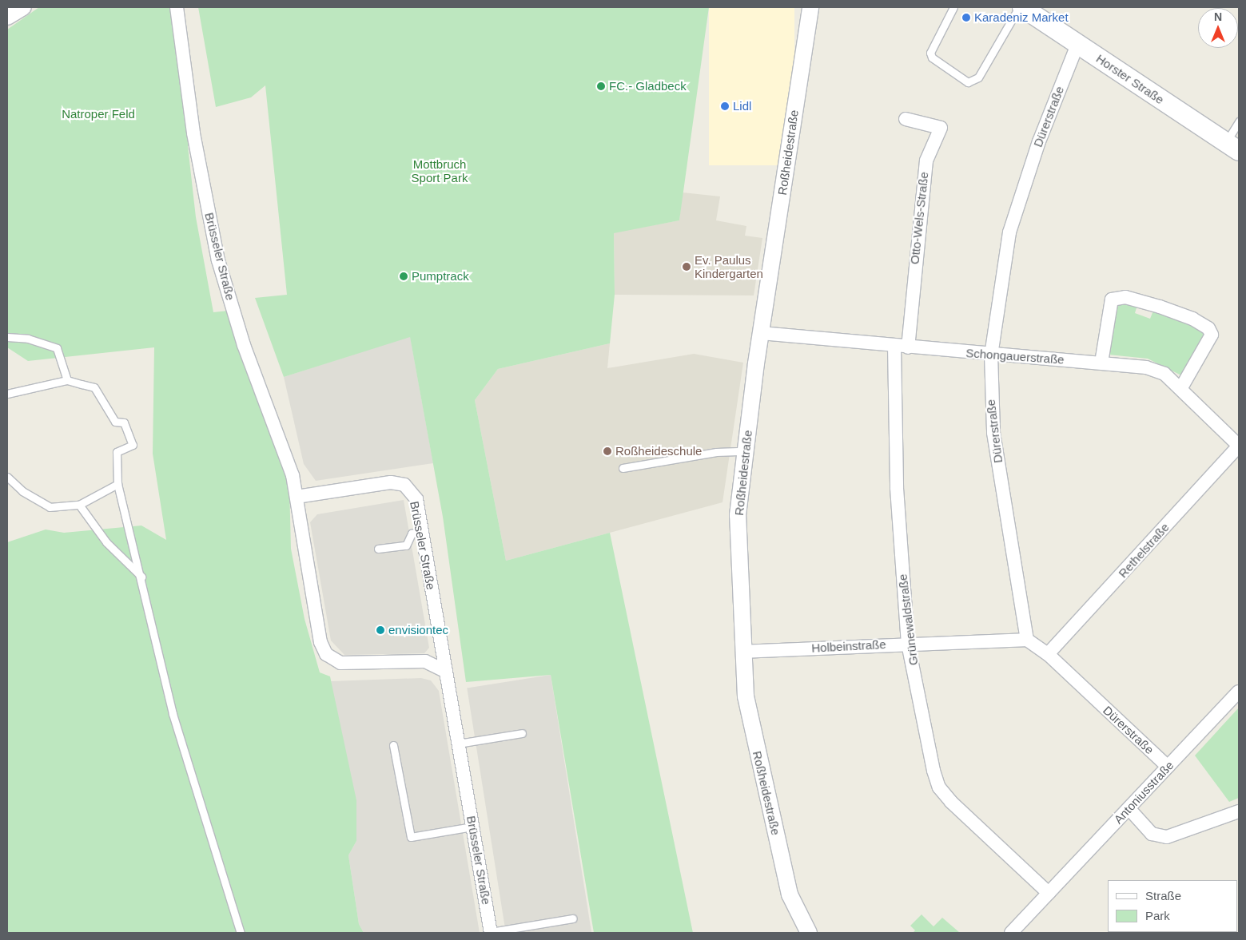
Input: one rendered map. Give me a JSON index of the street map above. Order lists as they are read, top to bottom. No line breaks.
{"streets":{"main road":["Horster Straße"],"street":["Dürerstraße","Roßheidestraße","Otto-Wels-Straße","Brüsseler Straße","Schongauerstraße","Rethelstraße","Grünewaldstraße","Holbeinstraße","Antoniusstraße"]},"crossings":[["Horster Straße","Dürerstraße"],["Dürerstraße","Schongauerstraße"],["Dürerstraße","Rethelstraße"],["Dürerstraße","Holbeinstraße"],["Dürerstraße","Antoniusstraße"],["Roßheidestraße","Schongauerstraße"],["Roßheidestraße","Holbeinstraße"],["Otto-Wels-Straße","Schongauerstraße"],["Schongauerstraße","Rethelstraße"],["Schongauerstraße","Grünewaldstraße"],["Grünewaldstraße","Holbeinstraße"],["Grünewaldstraße","Antoniusstraße"]],"parks":["Natroper Feld","Mottbruch Sport Park"],"places":["Karadeniz Market","FC.- Gladbeck","Lidl","Ev. Paulus Kindergarten","Pumptrack","Roßheideschule","envisiontec"],"legend":["Straße","Park"],"north":"top"}
